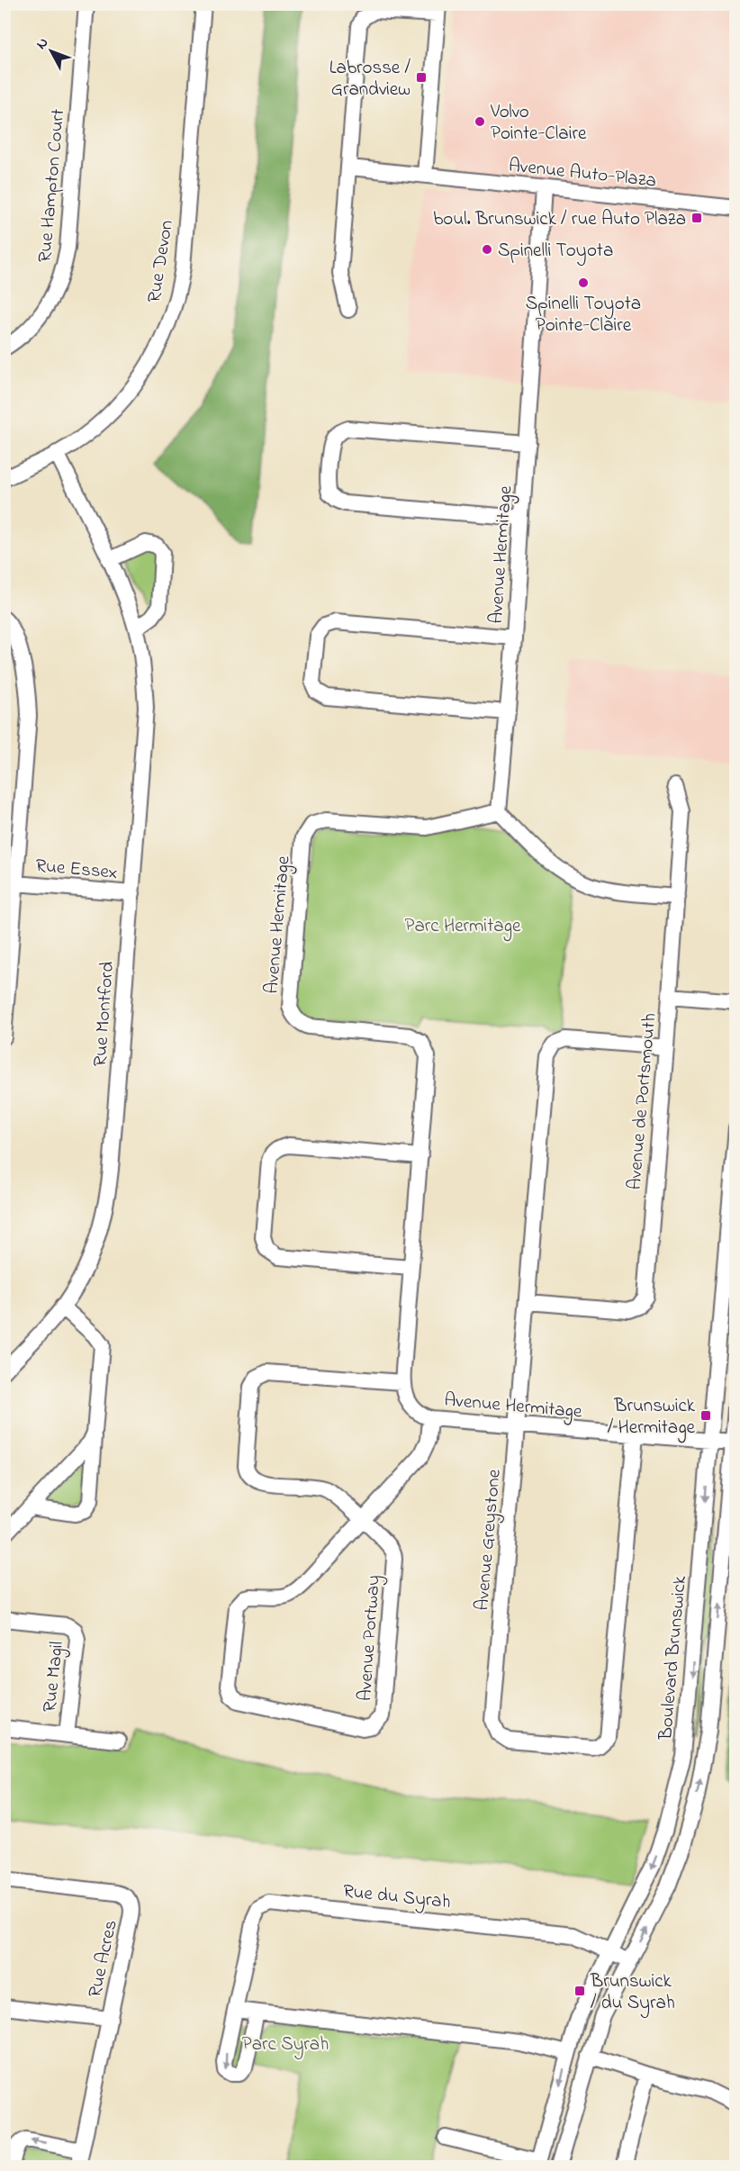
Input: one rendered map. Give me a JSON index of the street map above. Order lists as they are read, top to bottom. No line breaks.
{"streets":{"street":["Avenue Auto-Plaza","Rue Hampton Court","Rue Devon","Avenue Hermitage","Rue Essex","Rue Montford","Avenue de Portsmouth","Avenue Greystone","Avenue Portway","Boulevard Brunswick","Rue Magil","Rue du Syrah","Rue Acres"]},"crossings":[["Avenue Auto-Plaza","Avenue Hermitage"],["Rue Devon","Rue Montford"],["Avenue Hermitage","Avenue Greystone"],["Avenue Hermitage","Avenue Portway"],["Avenue Hermitage","Boulevard Brunswick"],["Rue Essex","Rue Montford"],["Avenue de Portsmouth","Avenue Greystone"],["Boulevard Brunswick","Rue du Syrah"]],"parks":["Parc Hermitage","Parc Syrah"],"places":{"transit":["Labrosse / Grandview","boul. Brunswick / rue Auto Plaza","Brunswick / Hermitage","Brunswick / du Syrah"],"other":["Volvo Pointe-Claire","Spinelli Toyota","Spinelli Toyota Pointe-Claire"]},"north":"top left"}
